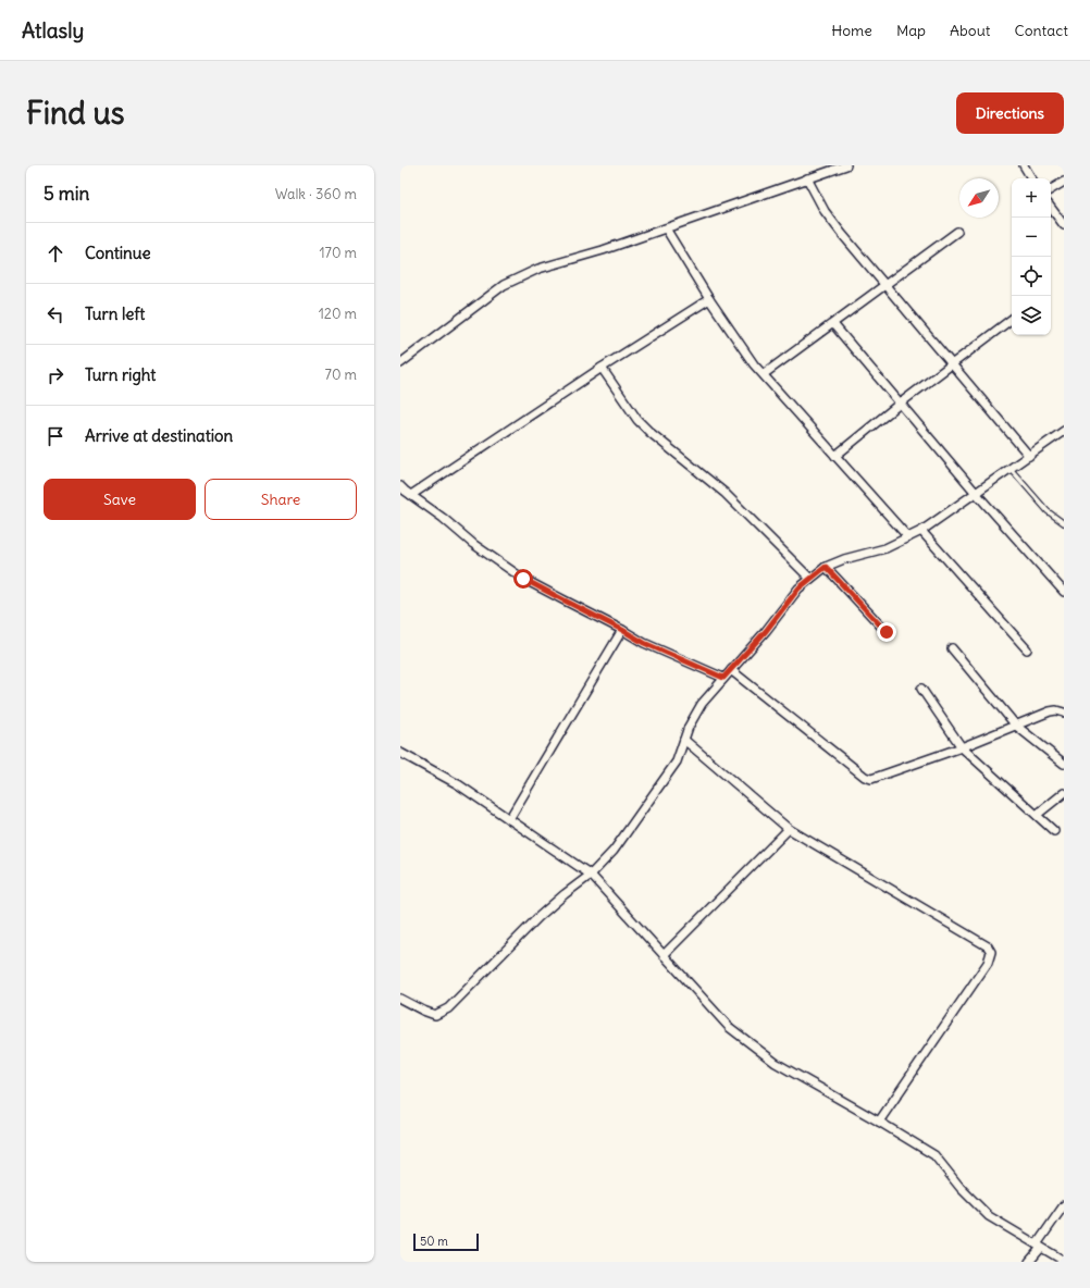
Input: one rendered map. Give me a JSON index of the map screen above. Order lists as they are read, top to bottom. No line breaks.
{"scale_bar":"50 m","north":"bottom left","page":{"header":"Atlasly","nav":["Home","Map","About","Contact"],"buttons":["Directions",["Save","Share"]],"title":"Find us","heading":["5 min","Walk · 360 m"],"map_buttons":["+","−"],"list":[["Continue","170 m"],["Turn left","120 m"],["Turn right","70 m"],"Arrive at destination"],"scale":"50 m"}}
